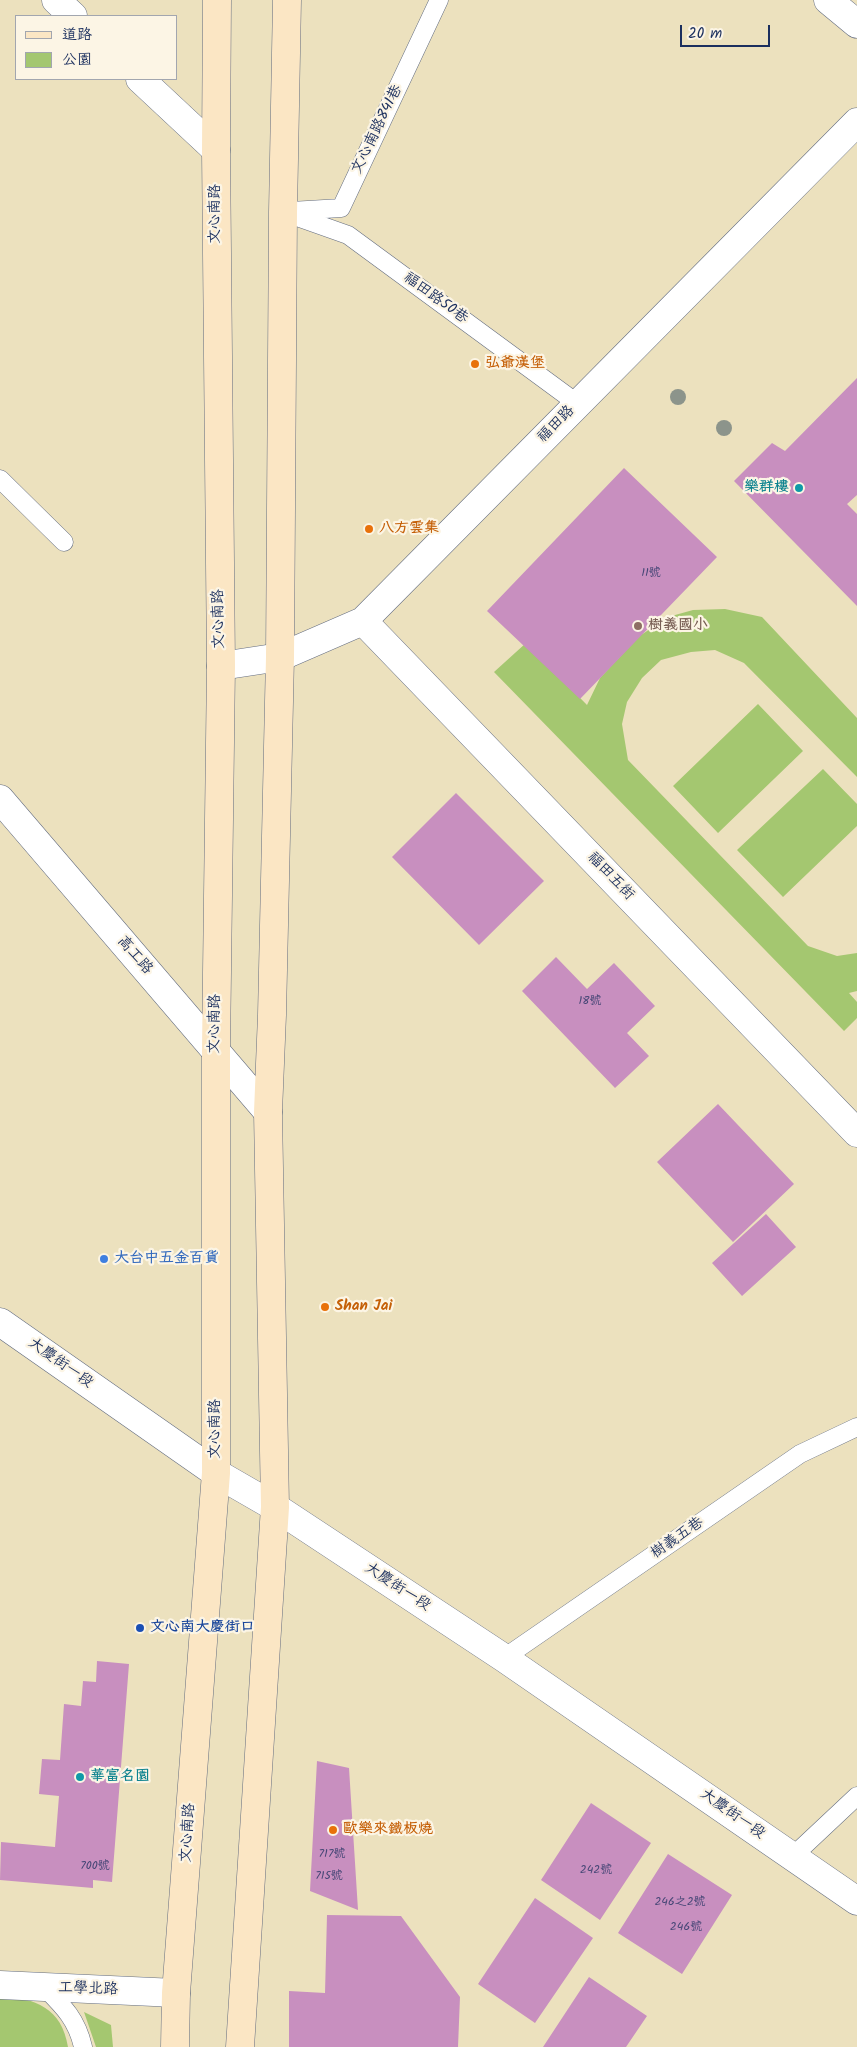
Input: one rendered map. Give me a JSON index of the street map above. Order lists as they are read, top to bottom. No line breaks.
{"streets":{"main road":["文心南路"],"street":["福田路","福田五街","高工路","大慶街一段","工學北路"],"lane":["文心南路841巷","福田路50巷","樹義五巷"]},"crossings":[["文心南路841巷","福田路50巷"],["文心南路","福田路"],["文心南路","高工路"],["文心南路","大慶街一段"],["文心南路","工學北路"],["福田路50巷","福田路"],["福田路","福田五街"],["大慶街一段","樹義五巷"]],"places":["弘爺漢堡","樂群樓","八方雲集","樹義國小","大台中五金百貨","Shan Jai","文心南大慶街口","華富名園","歐樂來鐵板燒"],"house_numbers":["11號","18號","717號","700號","242號","715號","246之2號","246號"],"legend":["道路","公園"],"scale_bar":"20 m"}
